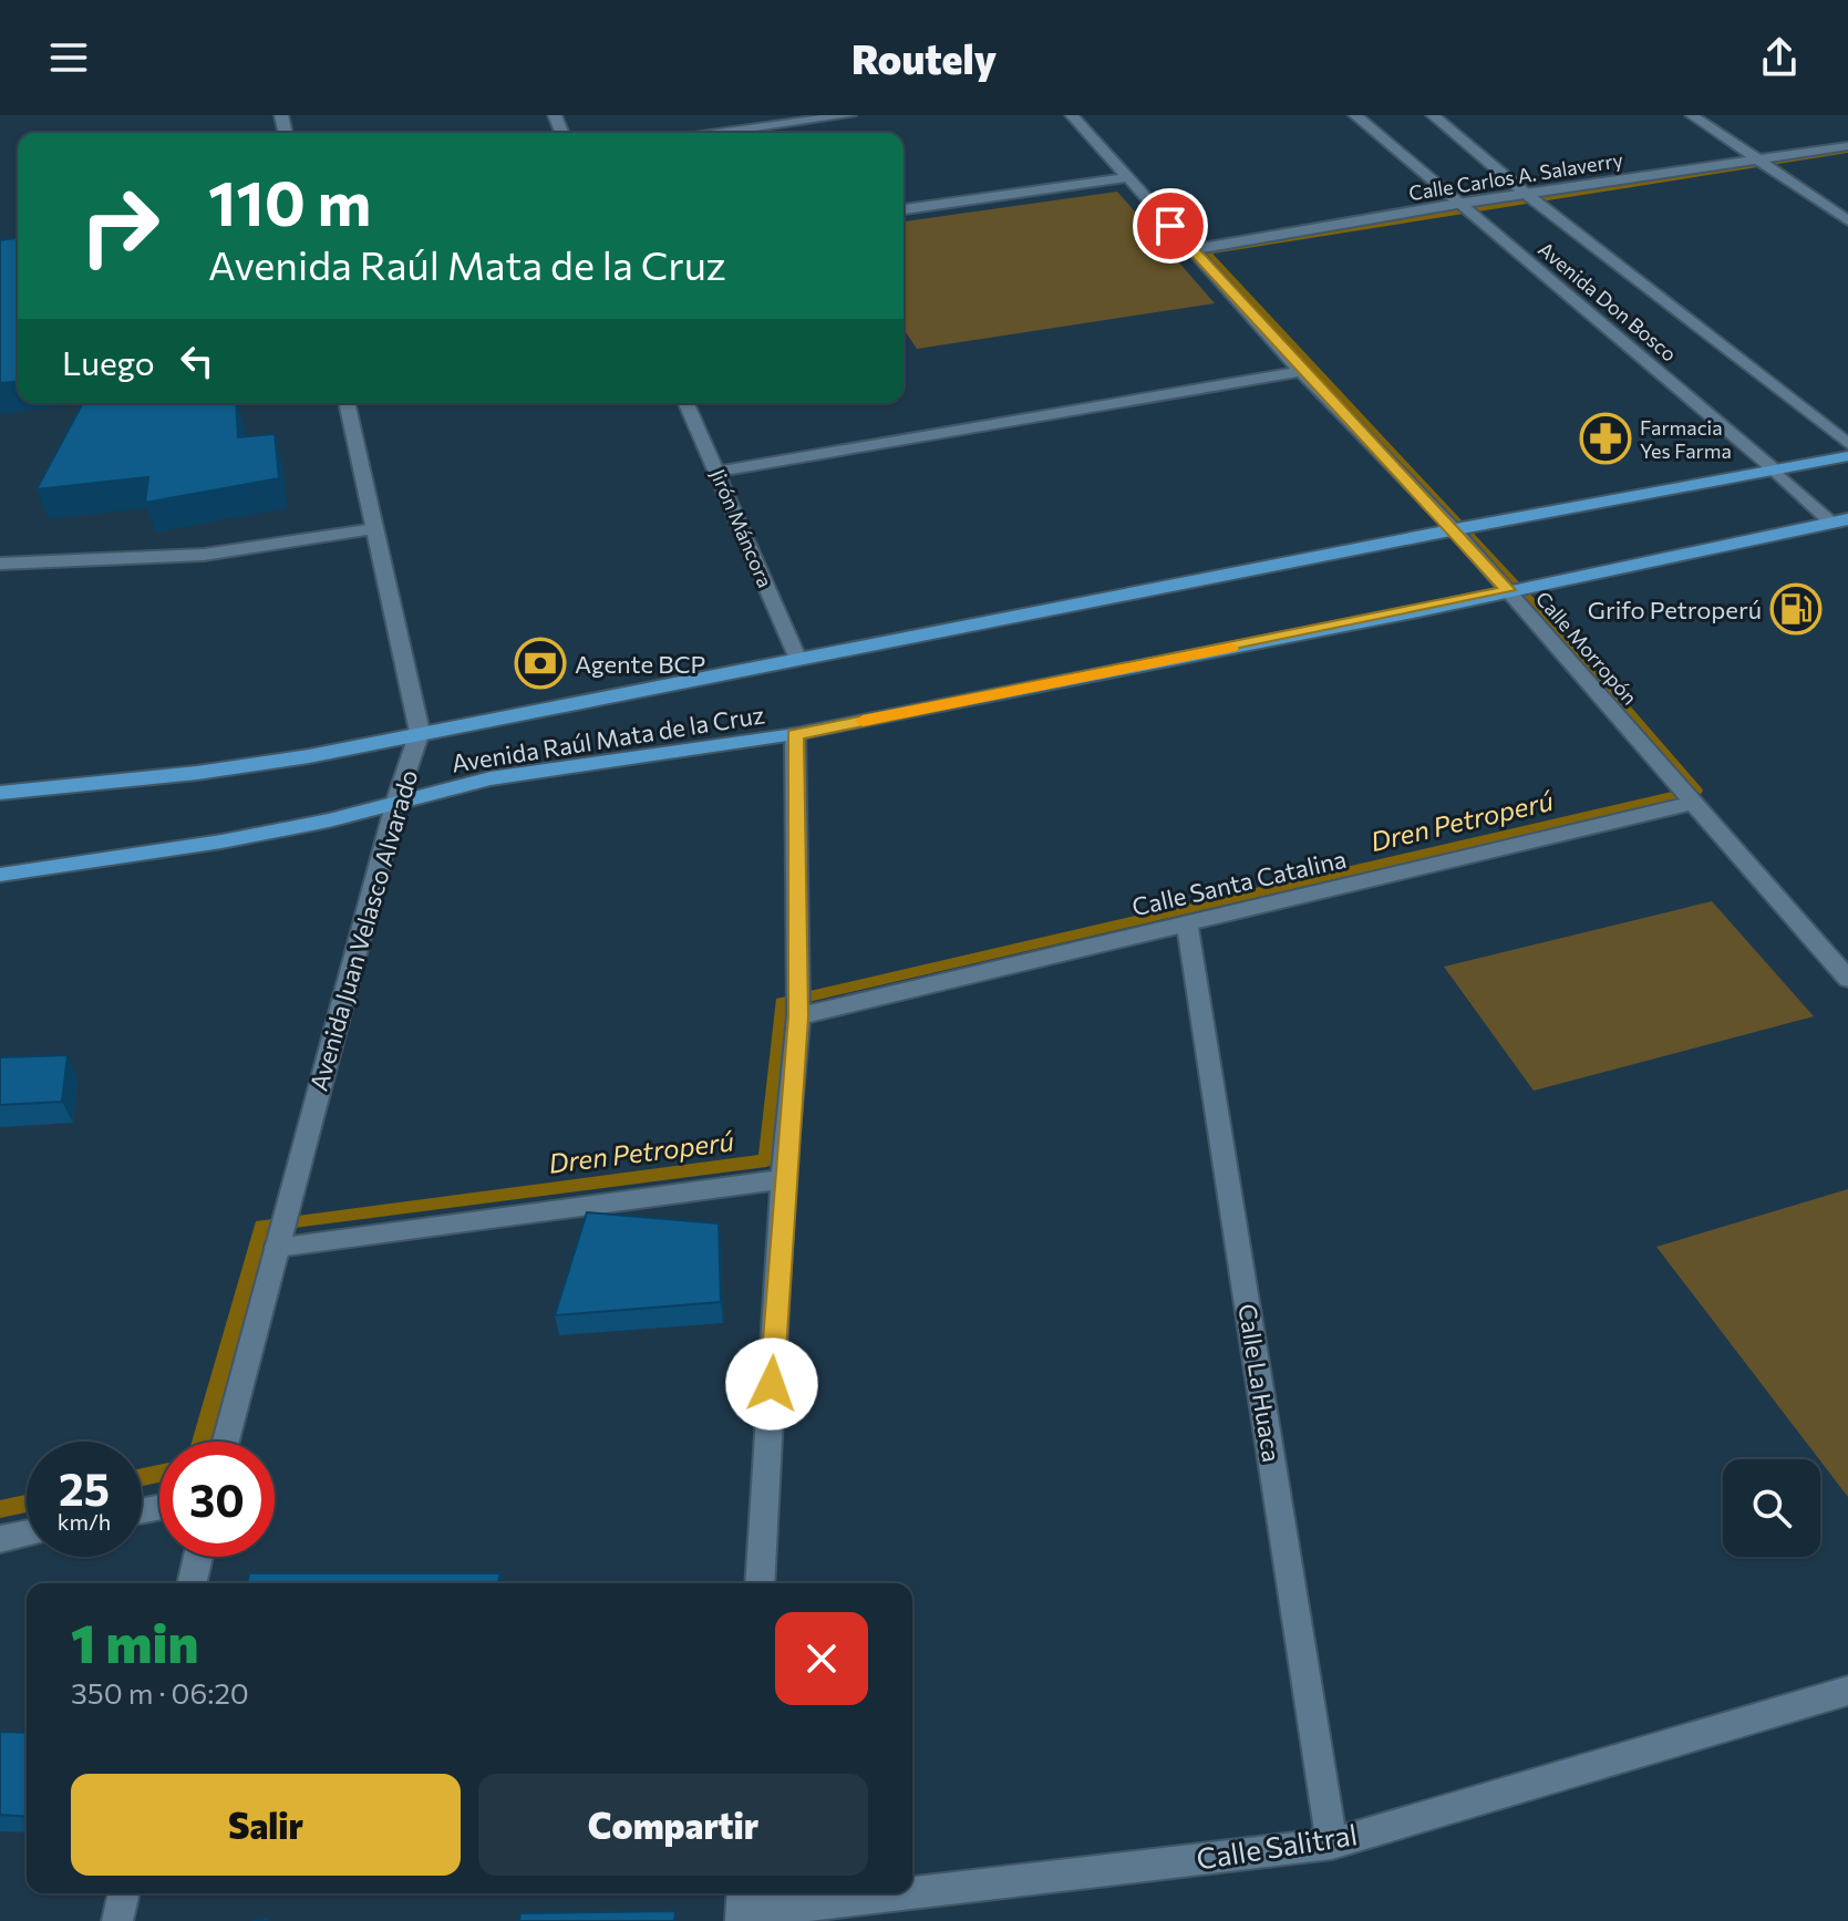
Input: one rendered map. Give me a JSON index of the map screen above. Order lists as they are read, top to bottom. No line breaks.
{"streets":{"main road":["Avenida Raúl Mata de la Cruz"],"street":["Calle Carlos A. Salaverry","Avenida Don Bosco","Jirón Máncora","Calle Morropón","Calle Santa Catalina","Avenida Juan Velasco Alvarado","Calle La Huaca","Calle Salitral"]},"crossings":[["Calle Carlos A. Salaverry","Avenida Don Bosco"],["Calle Carlos A. Salaverry","Calle Morropón"],["Avenida Don Bosco","Avenida Raúl Mata de la Cruz"],["Jirón Máncora","Avenida Raúl Mata de la Cruz"],["Calle Morropón","Avenida Raúl Mata de la Cruz"],["Calle Morropón","Calle Santa Catalina"],["Avenida Raúl Mata de la Cruz","Avenida Juan Velasco Alvarado"],["Calle Santa Catalina","Calle La Huaca"],["Calle La Huaca","Calle Salitral"]],"water":["Dren Petroperú"],"places":{"pharmacy":["Farmacia Yes Farma"],"fuel station":["Grifo Petroperú"],"bank":["Agente BCP"]},"page":{"header":"Routely","turn":["110 m","Avenida Raúl Mata de la Cruz"],"then":"Luego","speed":"25 km/h","limit":"30","heading":["1 min","350 m · 06:20"],"buttons":["Salir","Compartir"]}}
